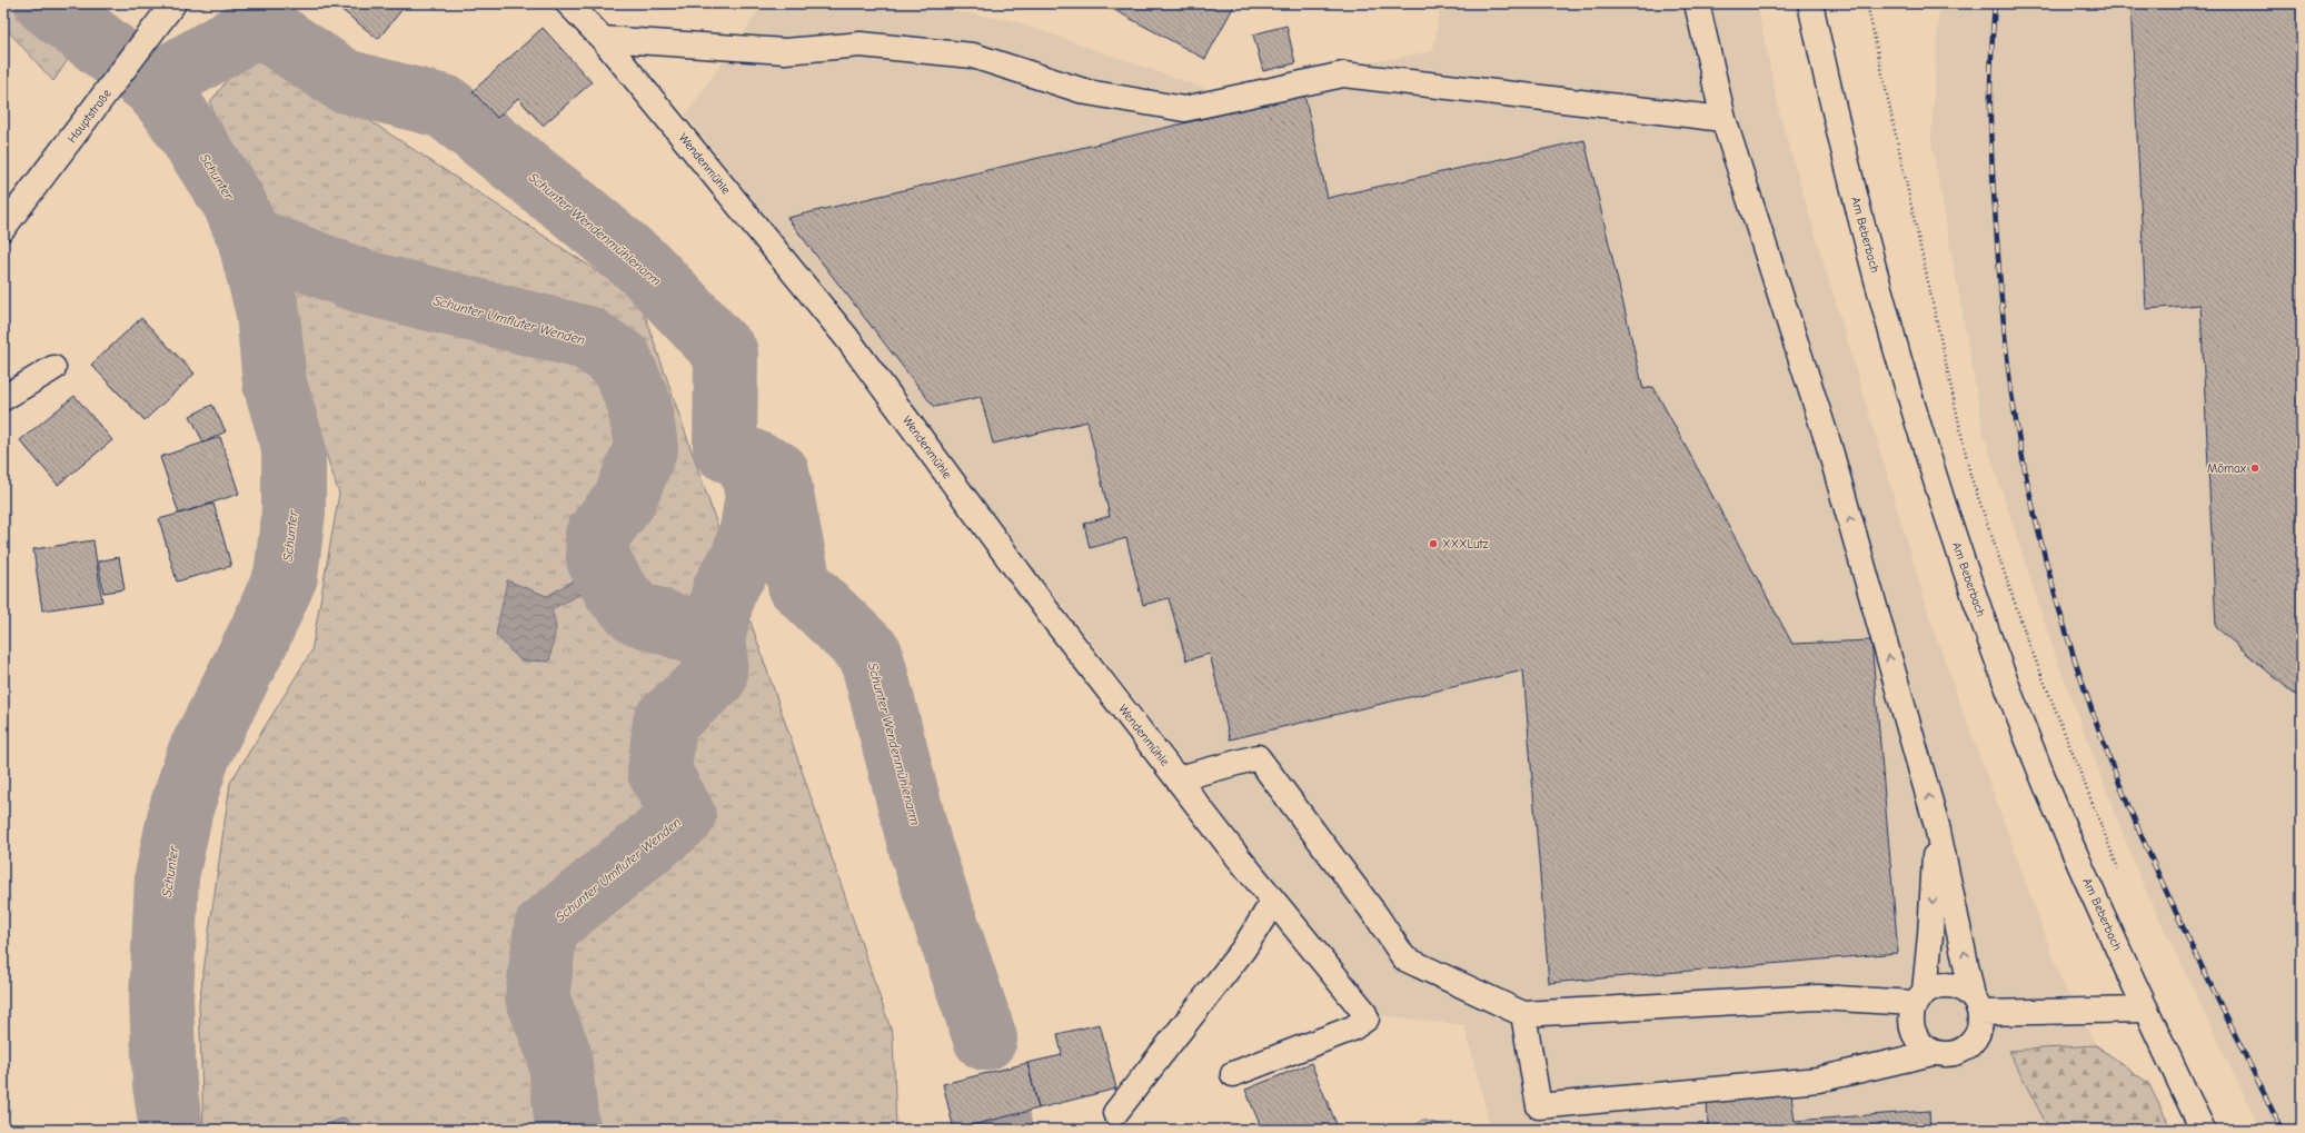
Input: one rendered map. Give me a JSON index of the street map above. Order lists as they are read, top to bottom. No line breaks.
{"streets":{"street":["Hauptstraße","Wendenmühle","Am Beberbach"]},"water":["Schunter","Schunter Wendenmühlenarm","Schunter Umfluter Wenden"],"places":["Mömax","XXXLutz"]}
